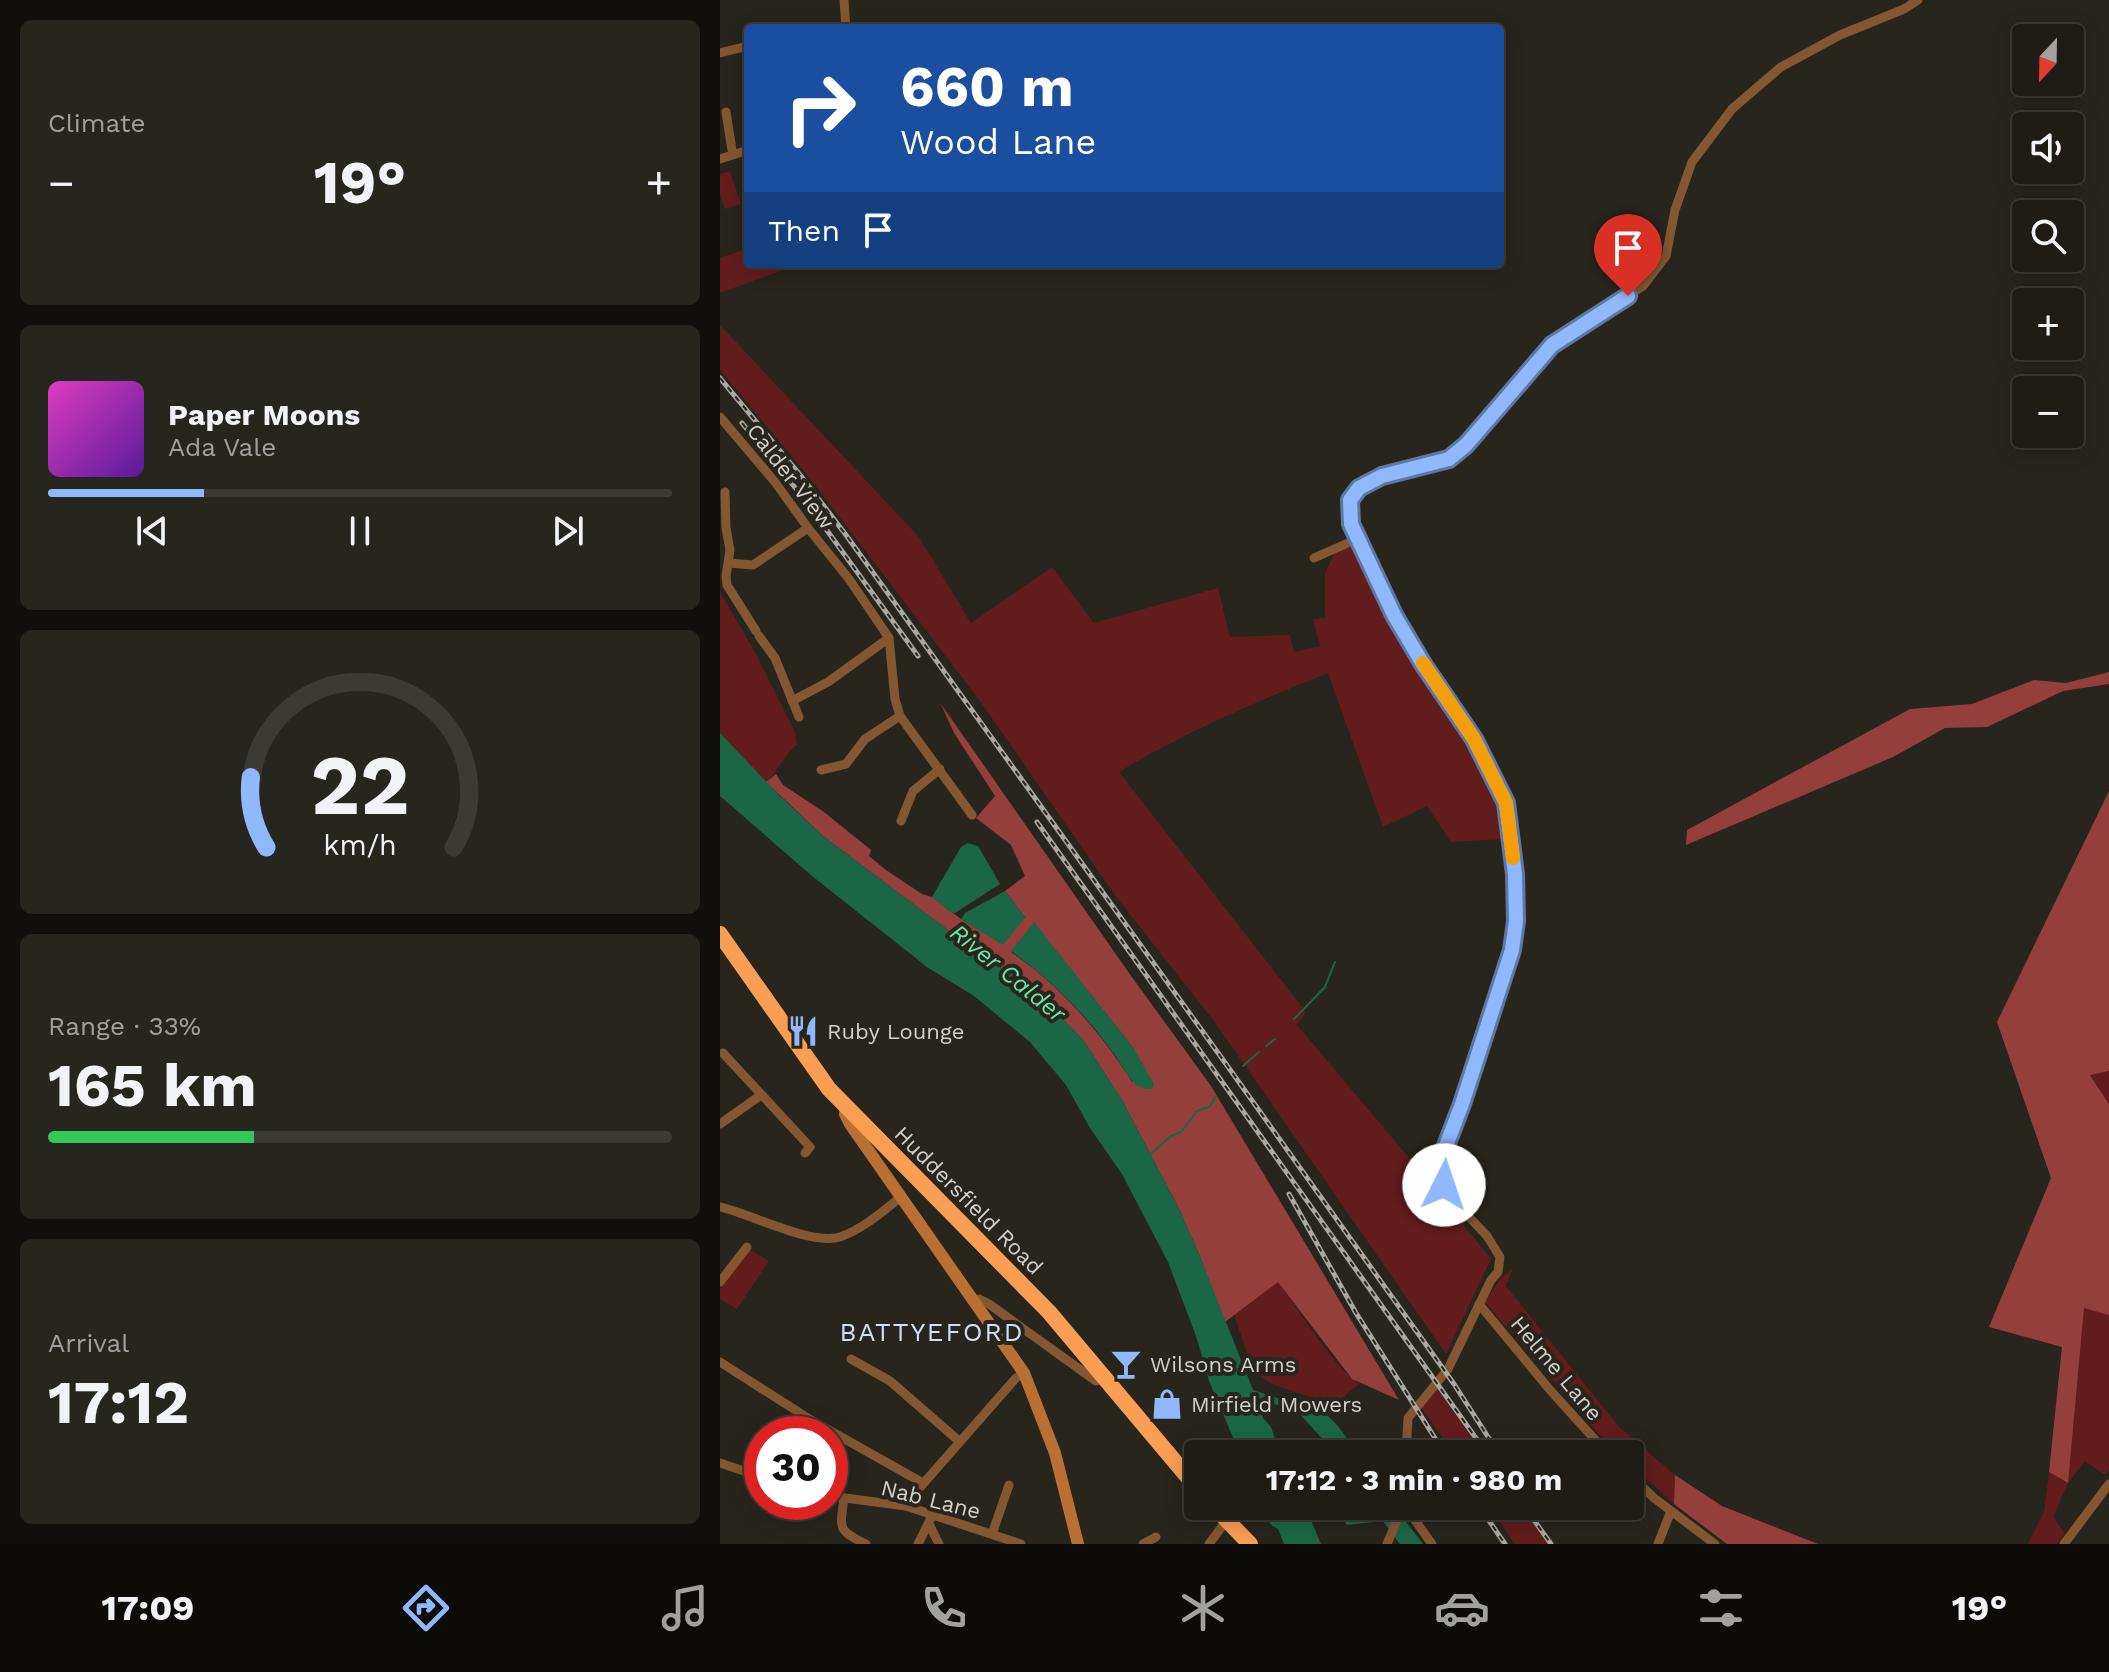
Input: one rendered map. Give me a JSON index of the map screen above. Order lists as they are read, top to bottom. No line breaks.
{"streets":{"highway":["Huddersfield Road"],"street":["Calder View","Helme Lane","Nab Lane"]},"districts":["BATTYEFORD"],"water":["River Calder"],"places":{"restaurant":["Ruby Lounge"],"bar":["Wilsons Arms"],"shop":["Mirfield Mowers"]},"north":"bottom","page":{"tile":["Climate",["Range · 33%","165 km"],["Arrival","17:12"]],"map_buttons":["+","−"],"turn":["660 m","Wood Lane"],"heat":["−","19°","+"],"then":"Then","song":["Paper Moons","Ada Vale"],"limit":"30","trip":"17:12 · 3 min · 980 m","tabs":["17:09","19°"],"gauge":["22","km/h"]}}
